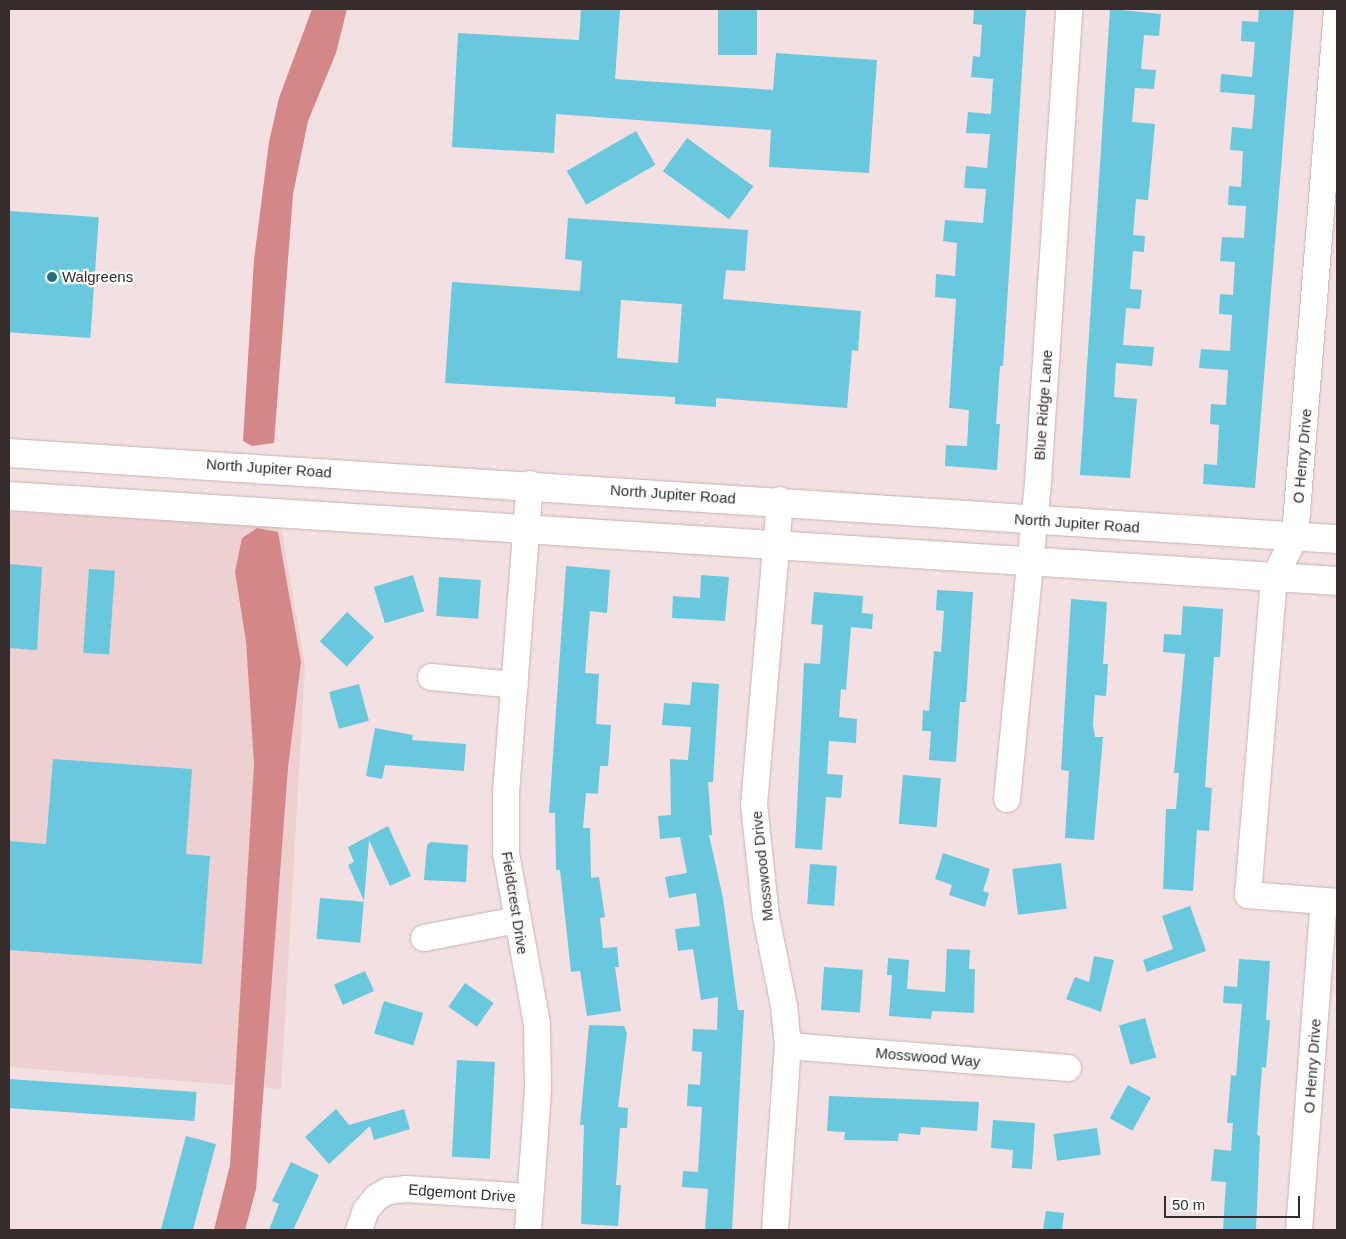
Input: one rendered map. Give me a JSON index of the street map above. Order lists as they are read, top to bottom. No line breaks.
{"streets":{"main road":["North Jupiter Road"],"street":["Blue Ridge Lane","O Henry Drive","Mosswood Drive","Fieldcrest Drive","Mosswood Way","Edgemont Drive"]},"crossings":[["Blue Ridge Lane","North Jupiter Road"],["O Henry Drive","North Jupiter Road"],["North Jupiter Road","Mosswood Drive"],["North Jupiter Road","Fieldcrest Drive"],["Mosswood Drive","Mosswood Way"],["Fieldcrest Drive","Edgemont Drive"]],"places":["Walgreens"],"scale_bar":"50 m"}
